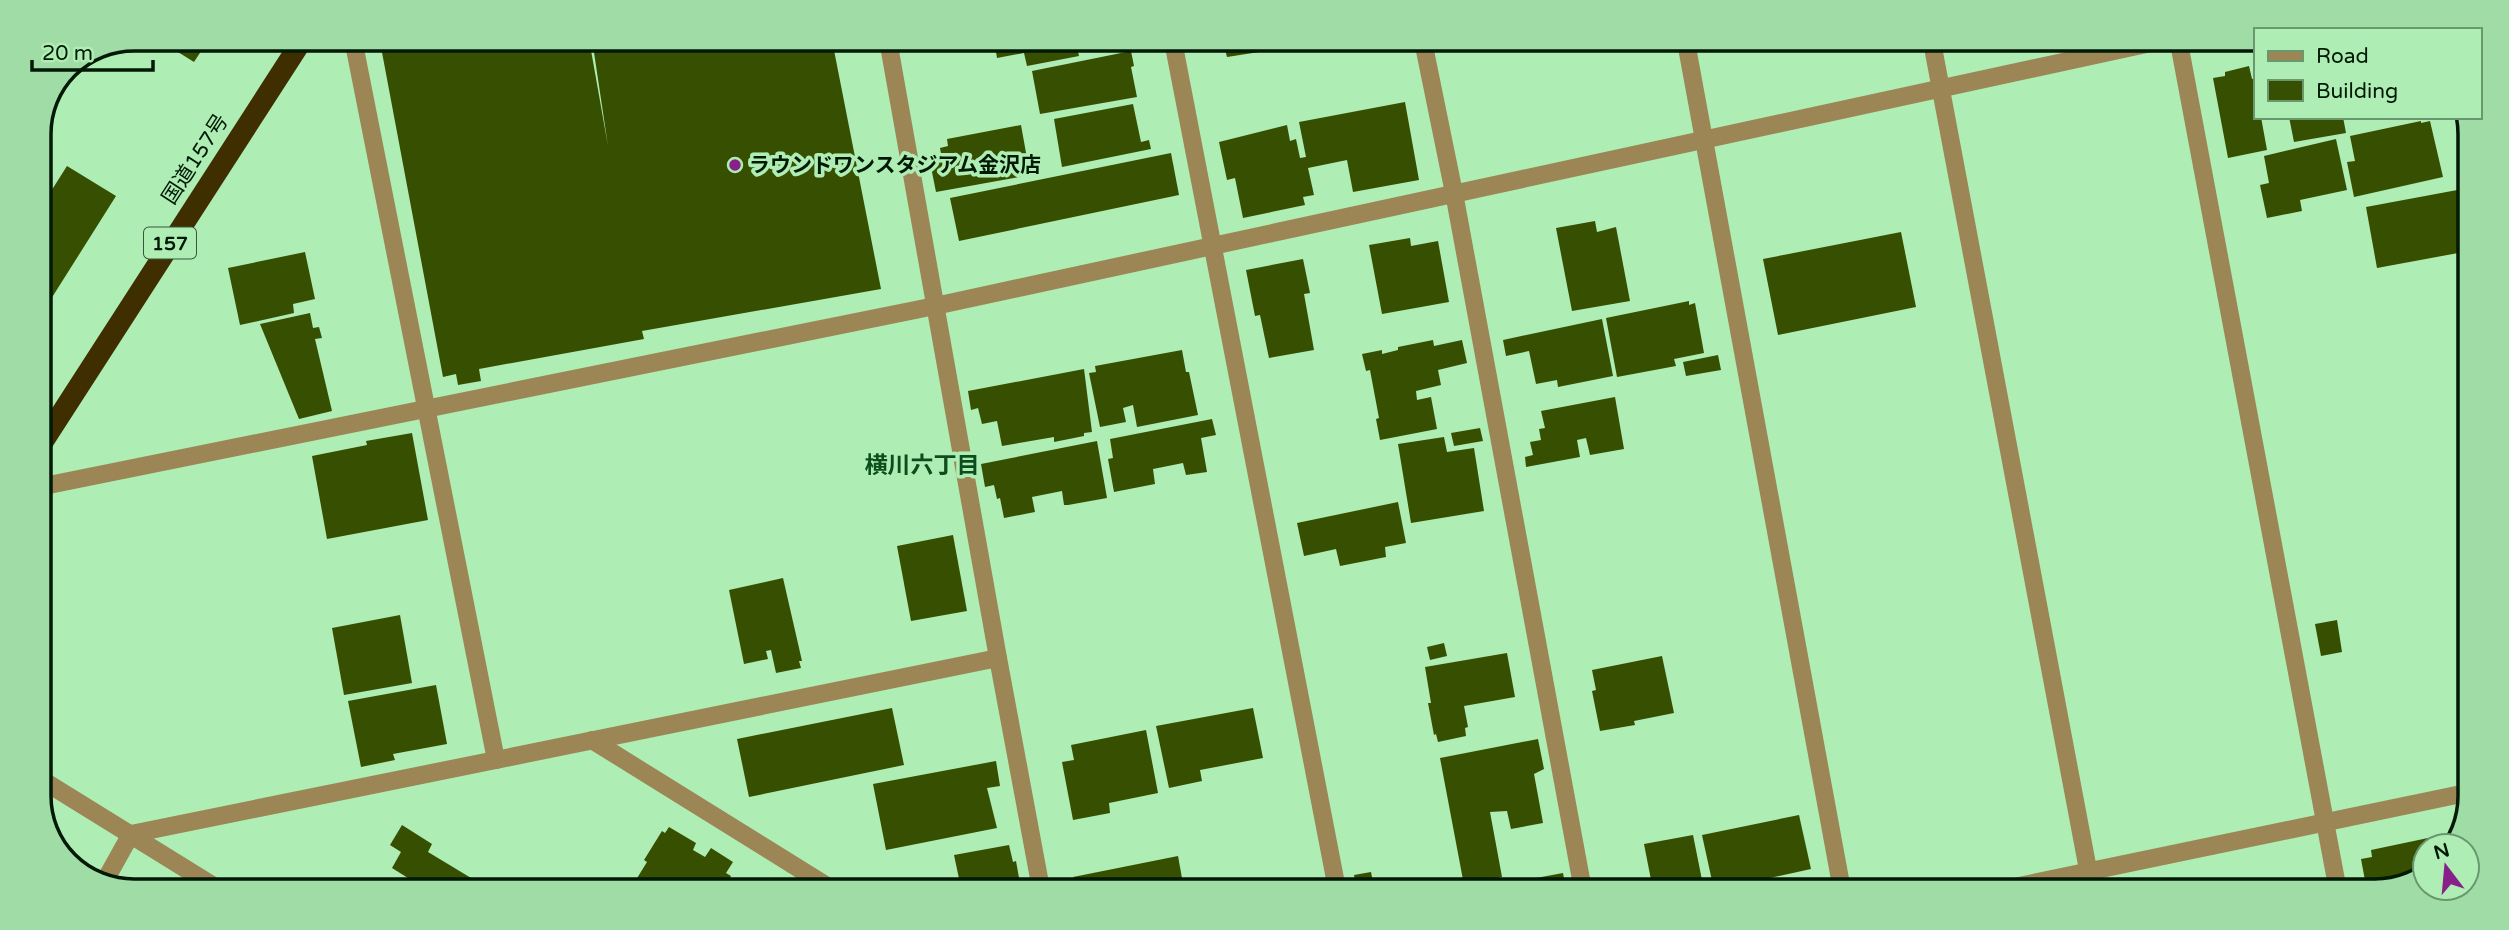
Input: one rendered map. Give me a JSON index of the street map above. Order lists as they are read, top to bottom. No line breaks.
{"streets":{"highway":["国道157号","157"]},"districts":["横川六丁目"],"places":["ラウンドワンスタジアム金沢店"],"legend":["Road","Building"],"scale_bar":"20 m","north":"top"}
